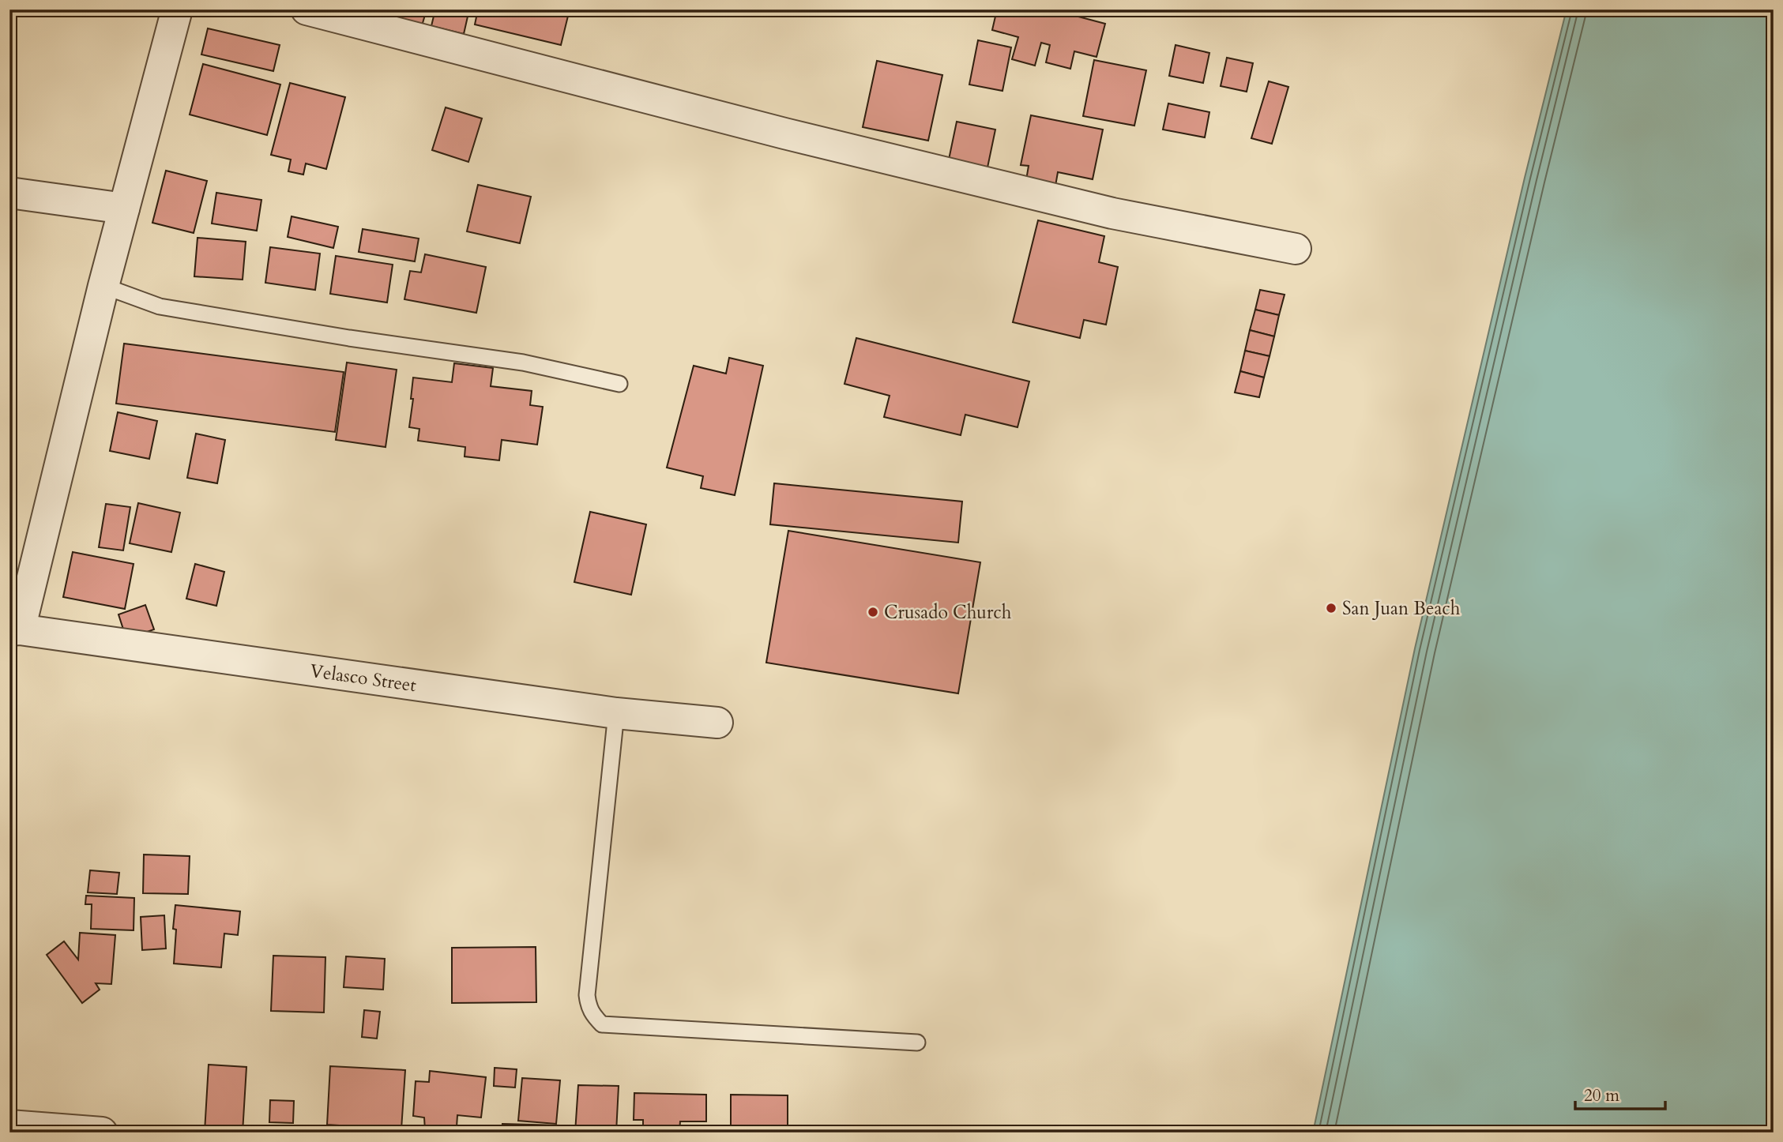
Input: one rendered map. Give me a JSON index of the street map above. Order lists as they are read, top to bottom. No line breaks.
{"streets":{"street":["Velasco Street"]},"places":["San Juan Beach","Crusado Church"],"scale_bar":"20 m"}
